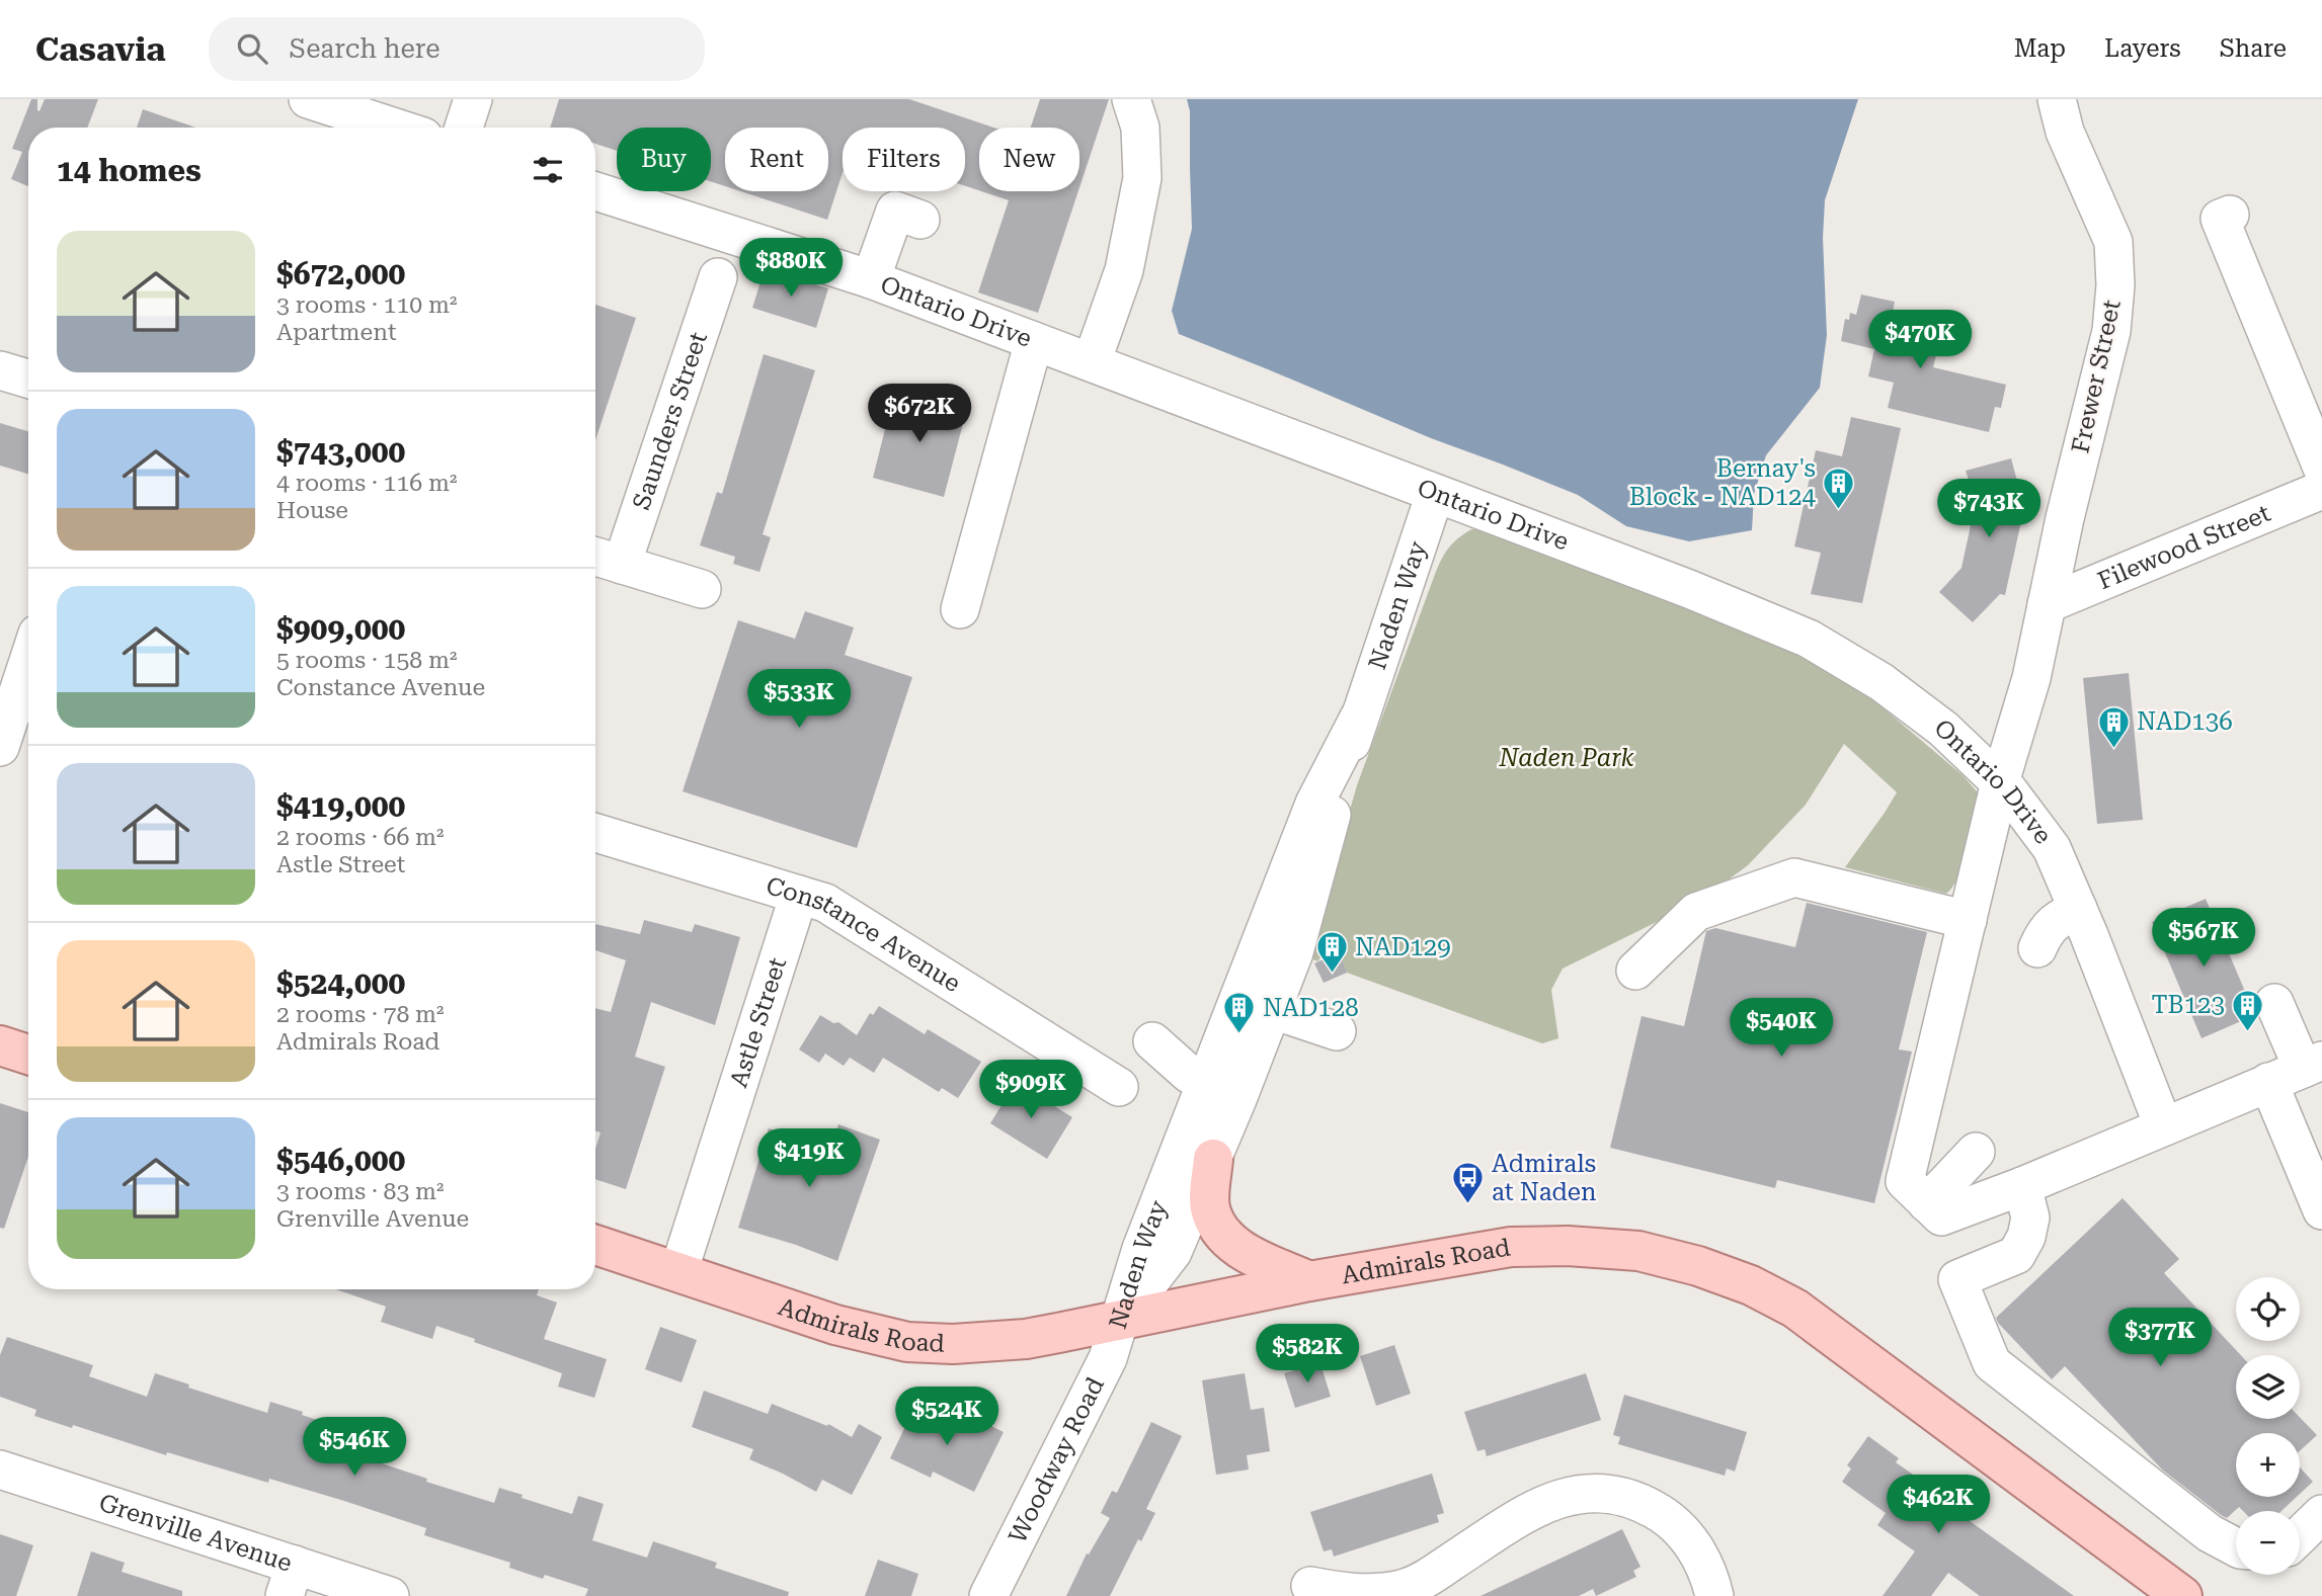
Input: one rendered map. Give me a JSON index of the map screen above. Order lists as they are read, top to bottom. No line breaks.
{"streets":{"main road":["Admirals Road"],"street":["Ontario Drive","Frewer Street","Saunders Street","Filewood Street","Naden Way","Constance Avenue","Astle Street","Woodway Road","Grenville Avenue"]},"crossings":[["Ontario Drive","Frewer Street"],["Ontario Drive","Naden Way"],["Frewer Street","Filewood Street"],["Naden Way","Admirals Road"],["Naden Way","Woodway Road"],["Constance Avenue","Astle Street"],["Astle Street","Admirals Road"],["Admirals Road","Woodway Road"]],"parks":["Naden Park"],"places":{"building":["Bernay's Block - NAD124","NAD136","NAD129","TB123","NAD128"],"bus stop":["Admirals at Naden"]},"page":{"header":"Casavia","search":"Search here","nav":["Map","Layers","Share"],"chip":["Buy","Rent","Filters","New"],"heading":"14 homes","list":[{"name":"$672,000","note":"3 rooms · 110 m² · Apartment"},{"name":"$743,000","note":"4 rooms · 116 m² · House"},{"name":"$909,000","note":"5 rooms · 158 m² · Constance Avenue"},{"name":"$419,000","note":"2 rooms · 66 m² · Astle Street"},{"name":"$524,000","note":"2 rooms · 78 m² · Admirals Road"},{"name":"$546,000","note":"3 rooms · 83 m² · Grenville Avenue"}],"price":["$880K","$470K","$672K","$743K","$533K","$567K","$540K","$909K","$419K","$377K","$582K","$524K","$546K","$462K"],"map_buttons":["+","−"]}}
